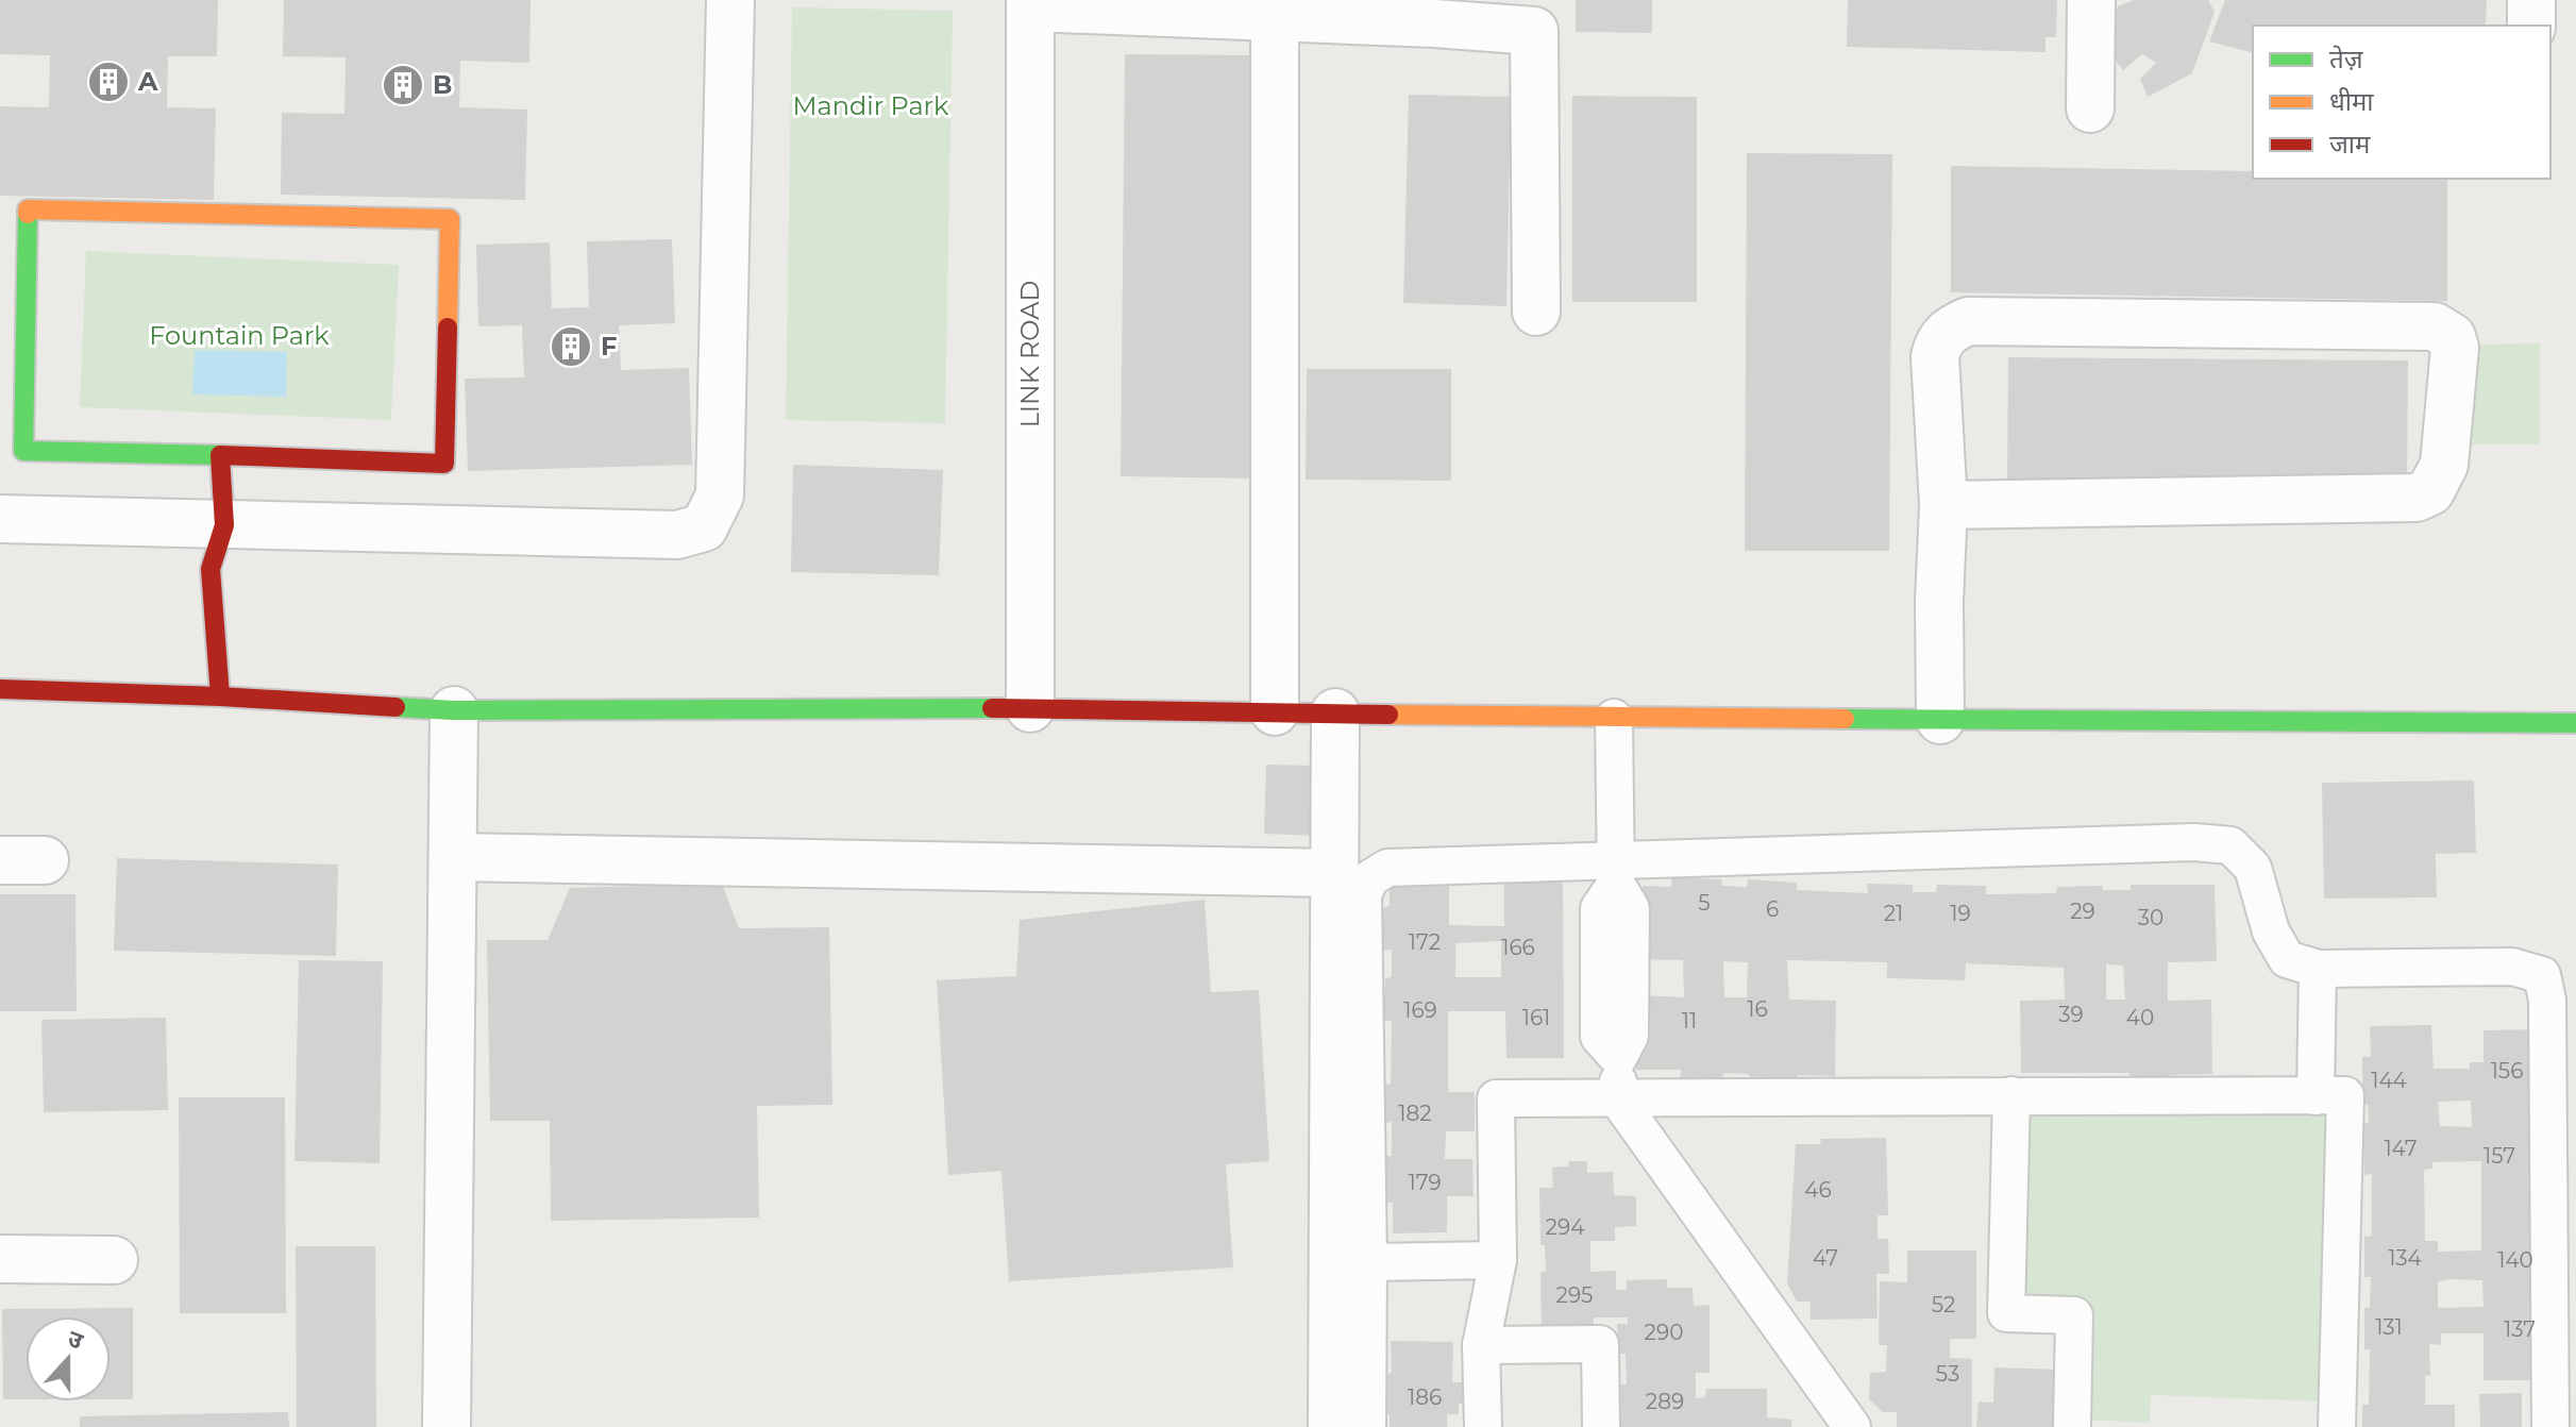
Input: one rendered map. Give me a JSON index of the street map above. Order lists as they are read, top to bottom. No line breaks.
{"streets":{"street":["LINK ROAD"]},"parks":["Mandir Park","Fountain Park"],"places":{"building":["A","B","F"]},"house_numbers":["5","6","29","21","19","30","172","166","16","169","39","161","40","11","156","144","182","147","157","179","46","294","47","134","140","295","52","131","137","290","53","186","289"],"legend":["तेज़","धीमा","जाम"],"north":"top"}
